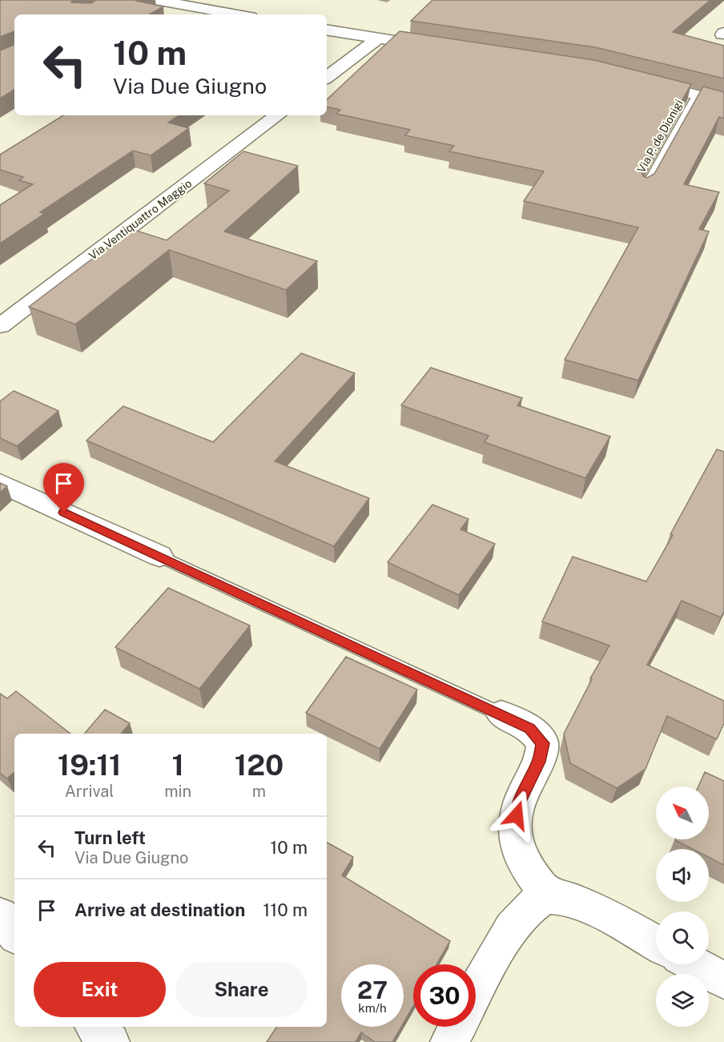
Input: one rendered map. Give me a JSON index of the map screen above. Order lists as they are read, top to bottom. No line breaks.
{"streets":{"street":["Via Ventiquattro Maggio"],"lane":["Via P. de Dionigi"]},"north":"top left","page":{"turn":["10 m","Via Due Giugno"],"eta":["19:11","Arrival","1","min","120","m"],"list":[{"name":"Turn left","note":"Via Due Giugno","value":"10 m"},{"name":"Arrive at destination","value":"110 m"}],"buttons":["Exit","Share"],"speed":"27 km/h","limit":"30"}}
